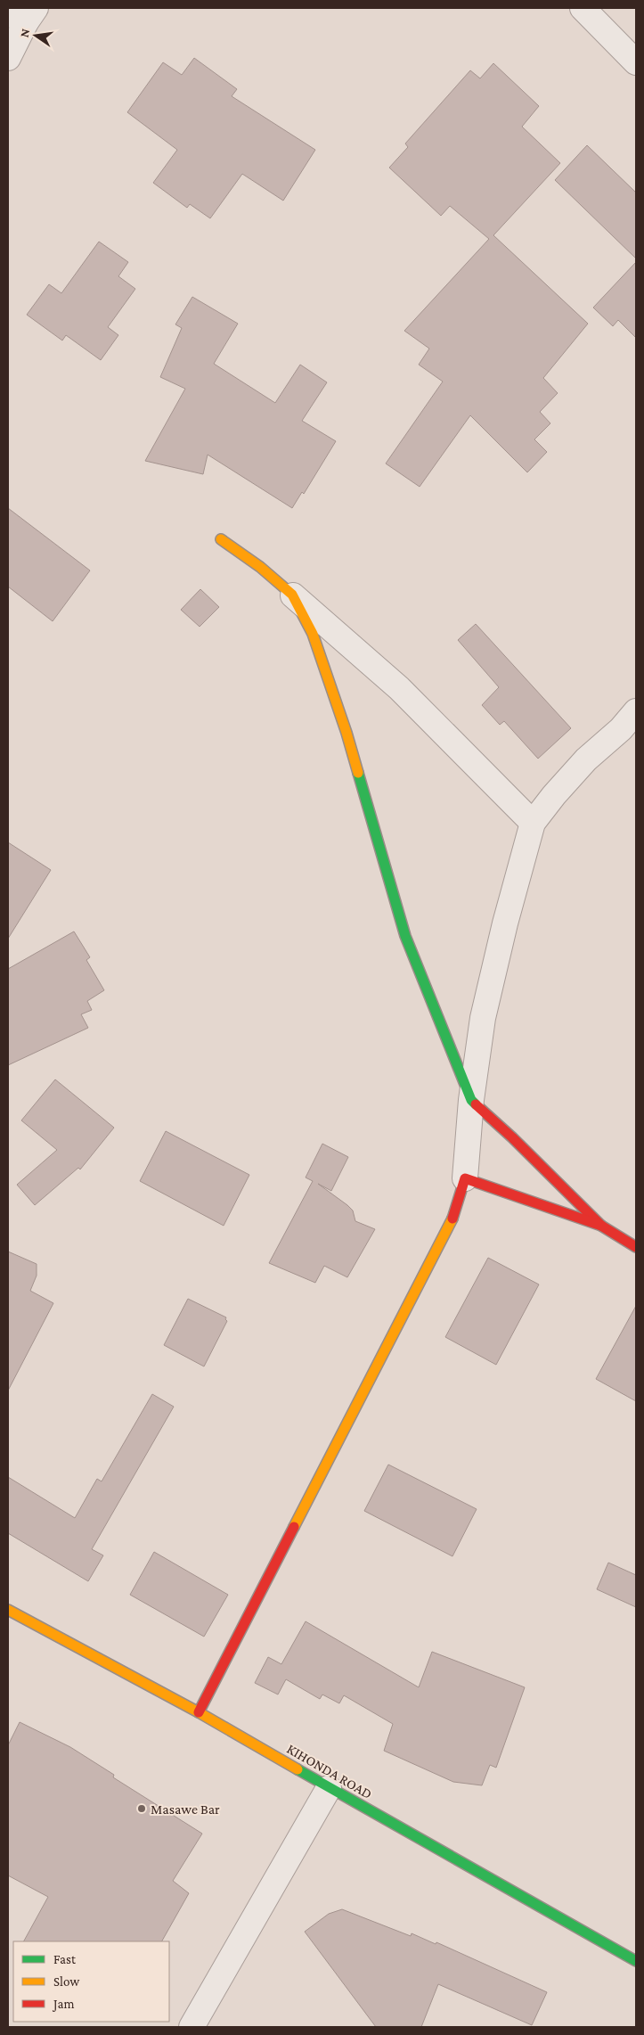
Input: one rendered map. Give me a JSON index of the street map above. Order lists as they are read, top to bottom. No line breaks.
{"streets":{"street":["KIHONDA ROAD"]},"places":["Masawe Bar"],"legend":["Fast","Slow","Jam"],"north":"left"}
